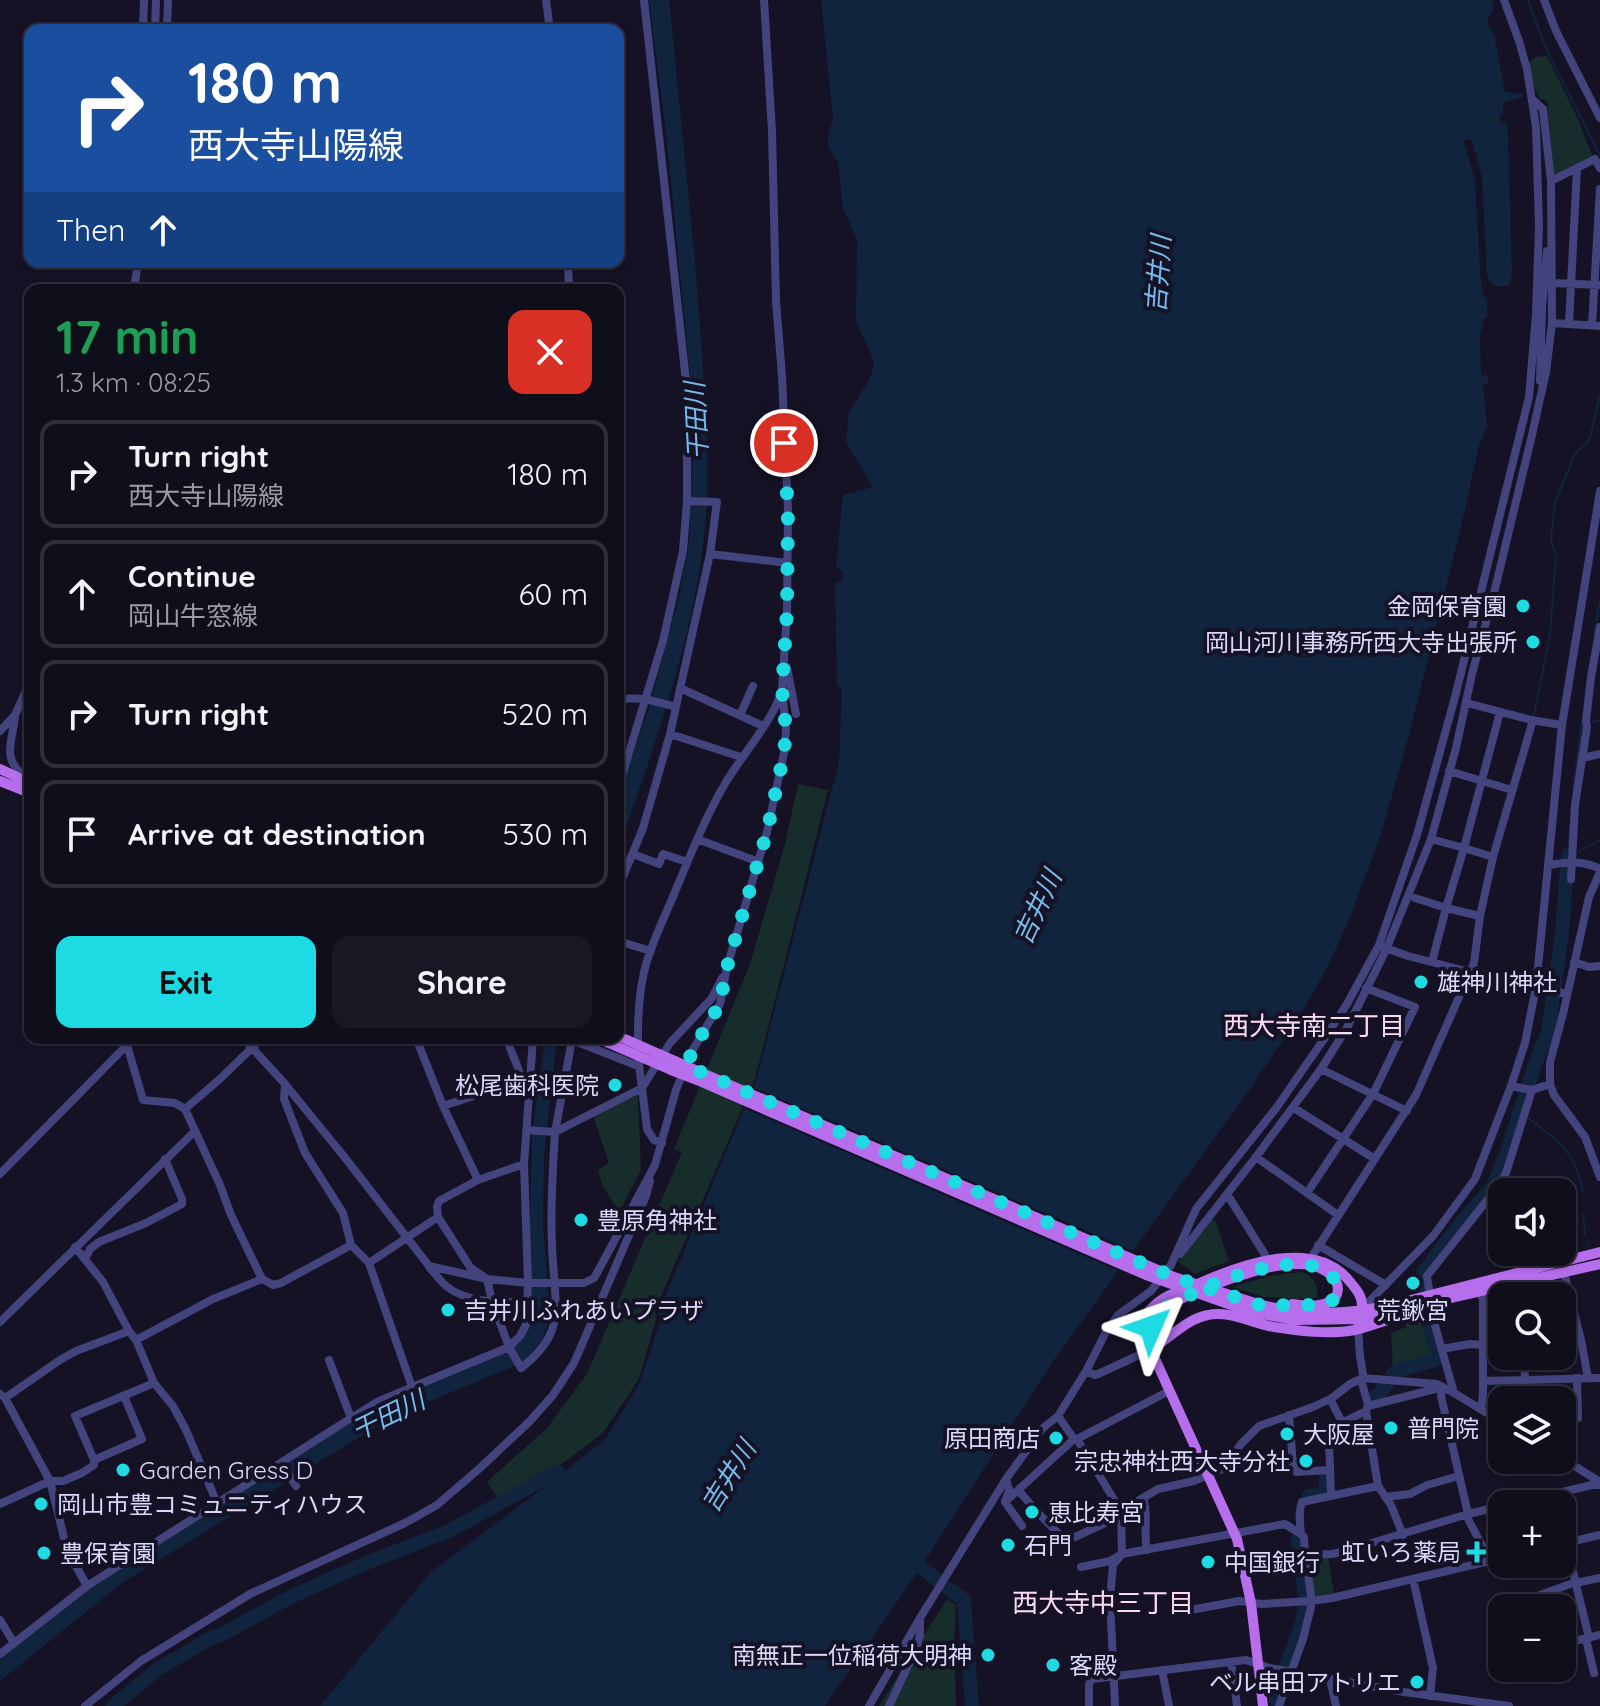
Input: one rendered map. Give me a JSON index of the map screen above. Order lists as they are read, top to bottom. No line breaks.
{"districts":["西大寺南二丁目","西大寺中三丁目"],"water":["吉井川","干田川"],"places":{"other":["金岡保育園","岡山河川事務所西大寺出張所","雄神川神社","松尾歯科医院","豊原角神社","荒鍬宮","吉井川ふれあいプラザ","普門院","大阪屋","原田商店","宗忠神社西大寺分社","Garden Gress D","岡山市豊コミュニティハウス","恵比寿宮","石門","豊保育園","中国銀行","南無正一位稲荷大明神","客殿","ベル串田アトリエ"],"health":["虹いろ薬局"]},"page":{"turn":["180 m","西大寺山陽線"],"then":"Then","heading":["17 min","1.3 km · 08:25"],"list":[{"name":"Turn right","note":"西大寺山陽線","value":"180 m"},{"name":"Continue","note":"岡山牛窓線","value":"60 m"},{"name":"Turn right","value":"520 m"},{"name":"Arrive at destination","value":"530 m"}],"buttons":["Exit","Share"],"map_buttons":["+","−"]}}
